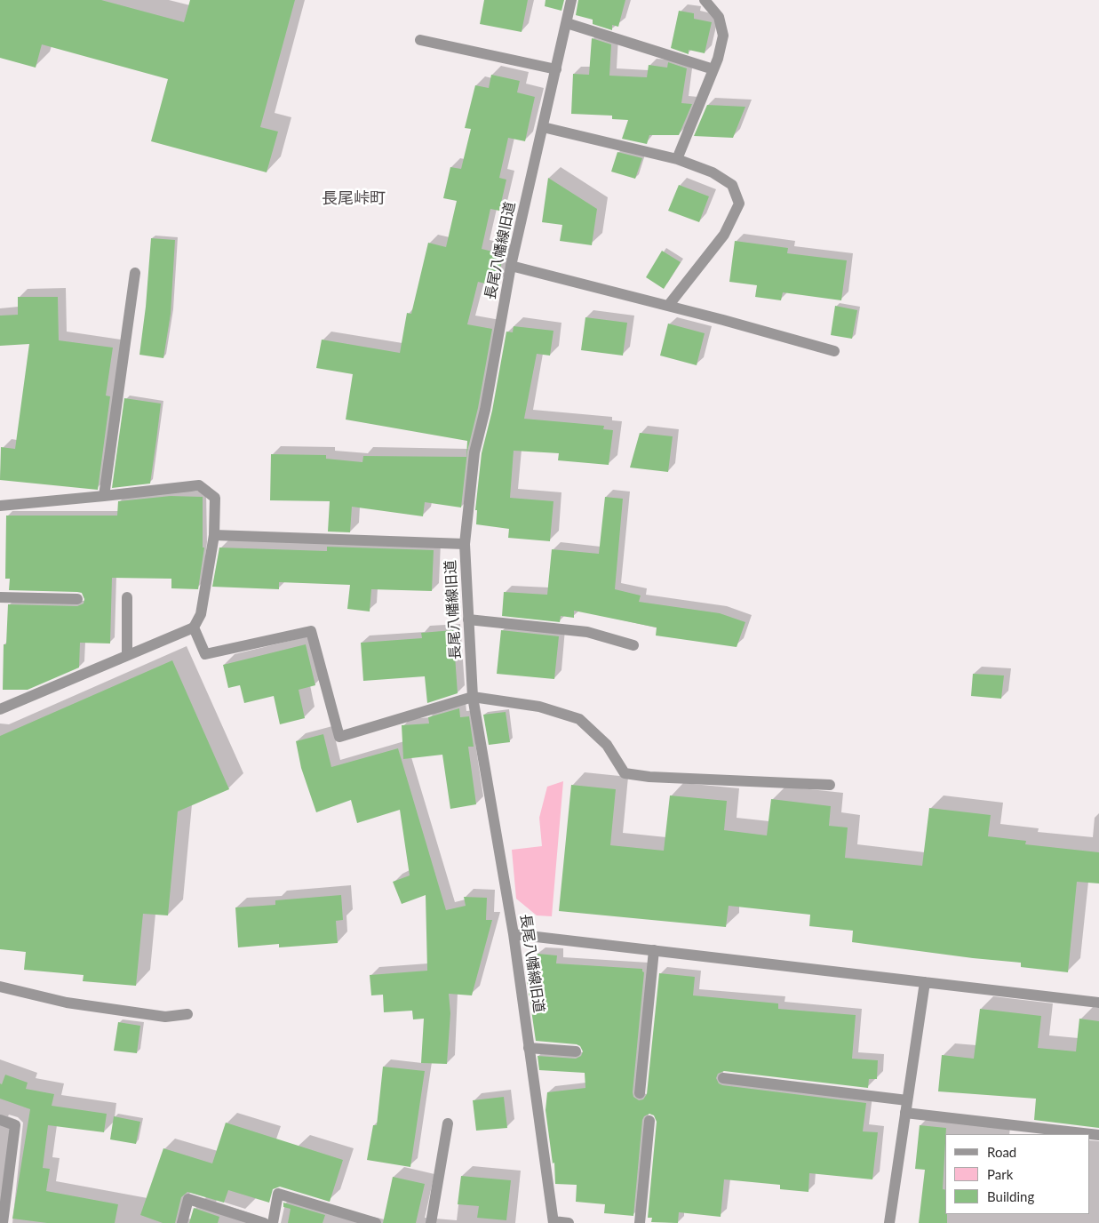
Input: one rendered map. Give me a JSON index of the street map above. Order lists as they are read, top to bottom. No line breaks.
{"streets":{"street":["長尾八幡線旧道"]},"districts":["長尾峠町"],"legend":["Road","Park","Building"]}
